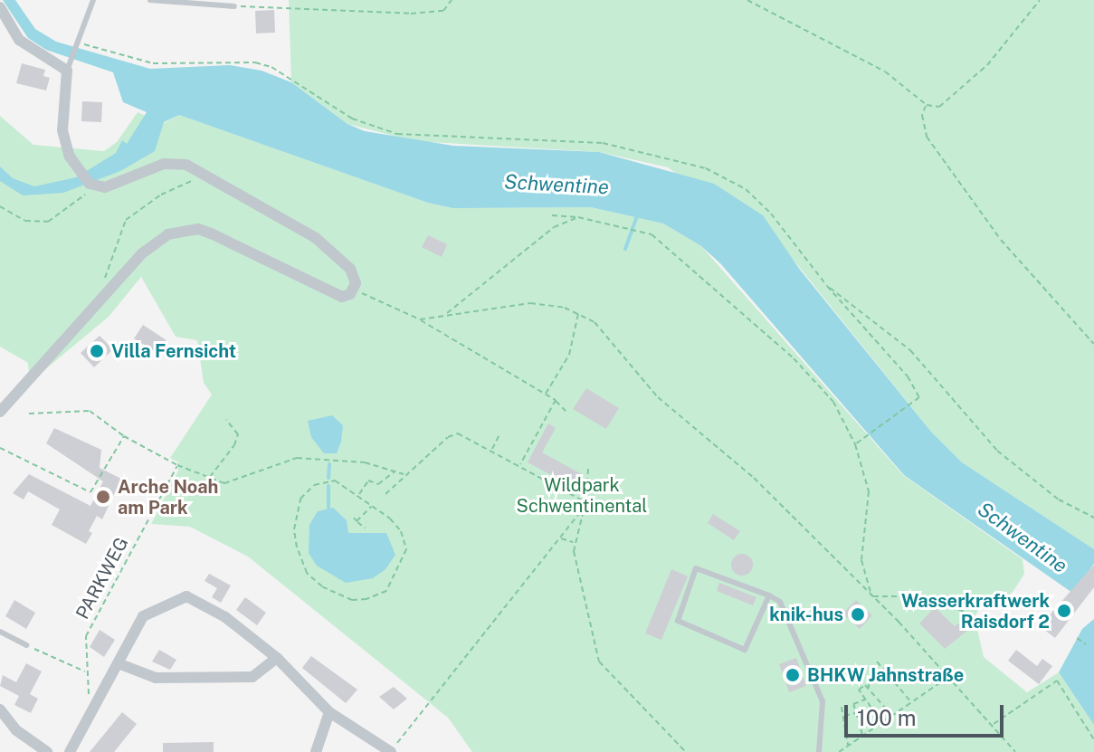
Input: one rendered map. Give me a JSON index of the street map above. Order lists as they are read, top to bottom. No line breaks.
{"streets":{"path":["PARKWEG"]},"water":["Schwentine"],"parks":["Wildpark Schwentinental"],"places":["Villa Fernsicht","Arche Noah am Park","Wasserkraftwerk Raisdorf 2","knik-hus","BHKW Jahnstraße"],"scale_bar":"100 m"}
